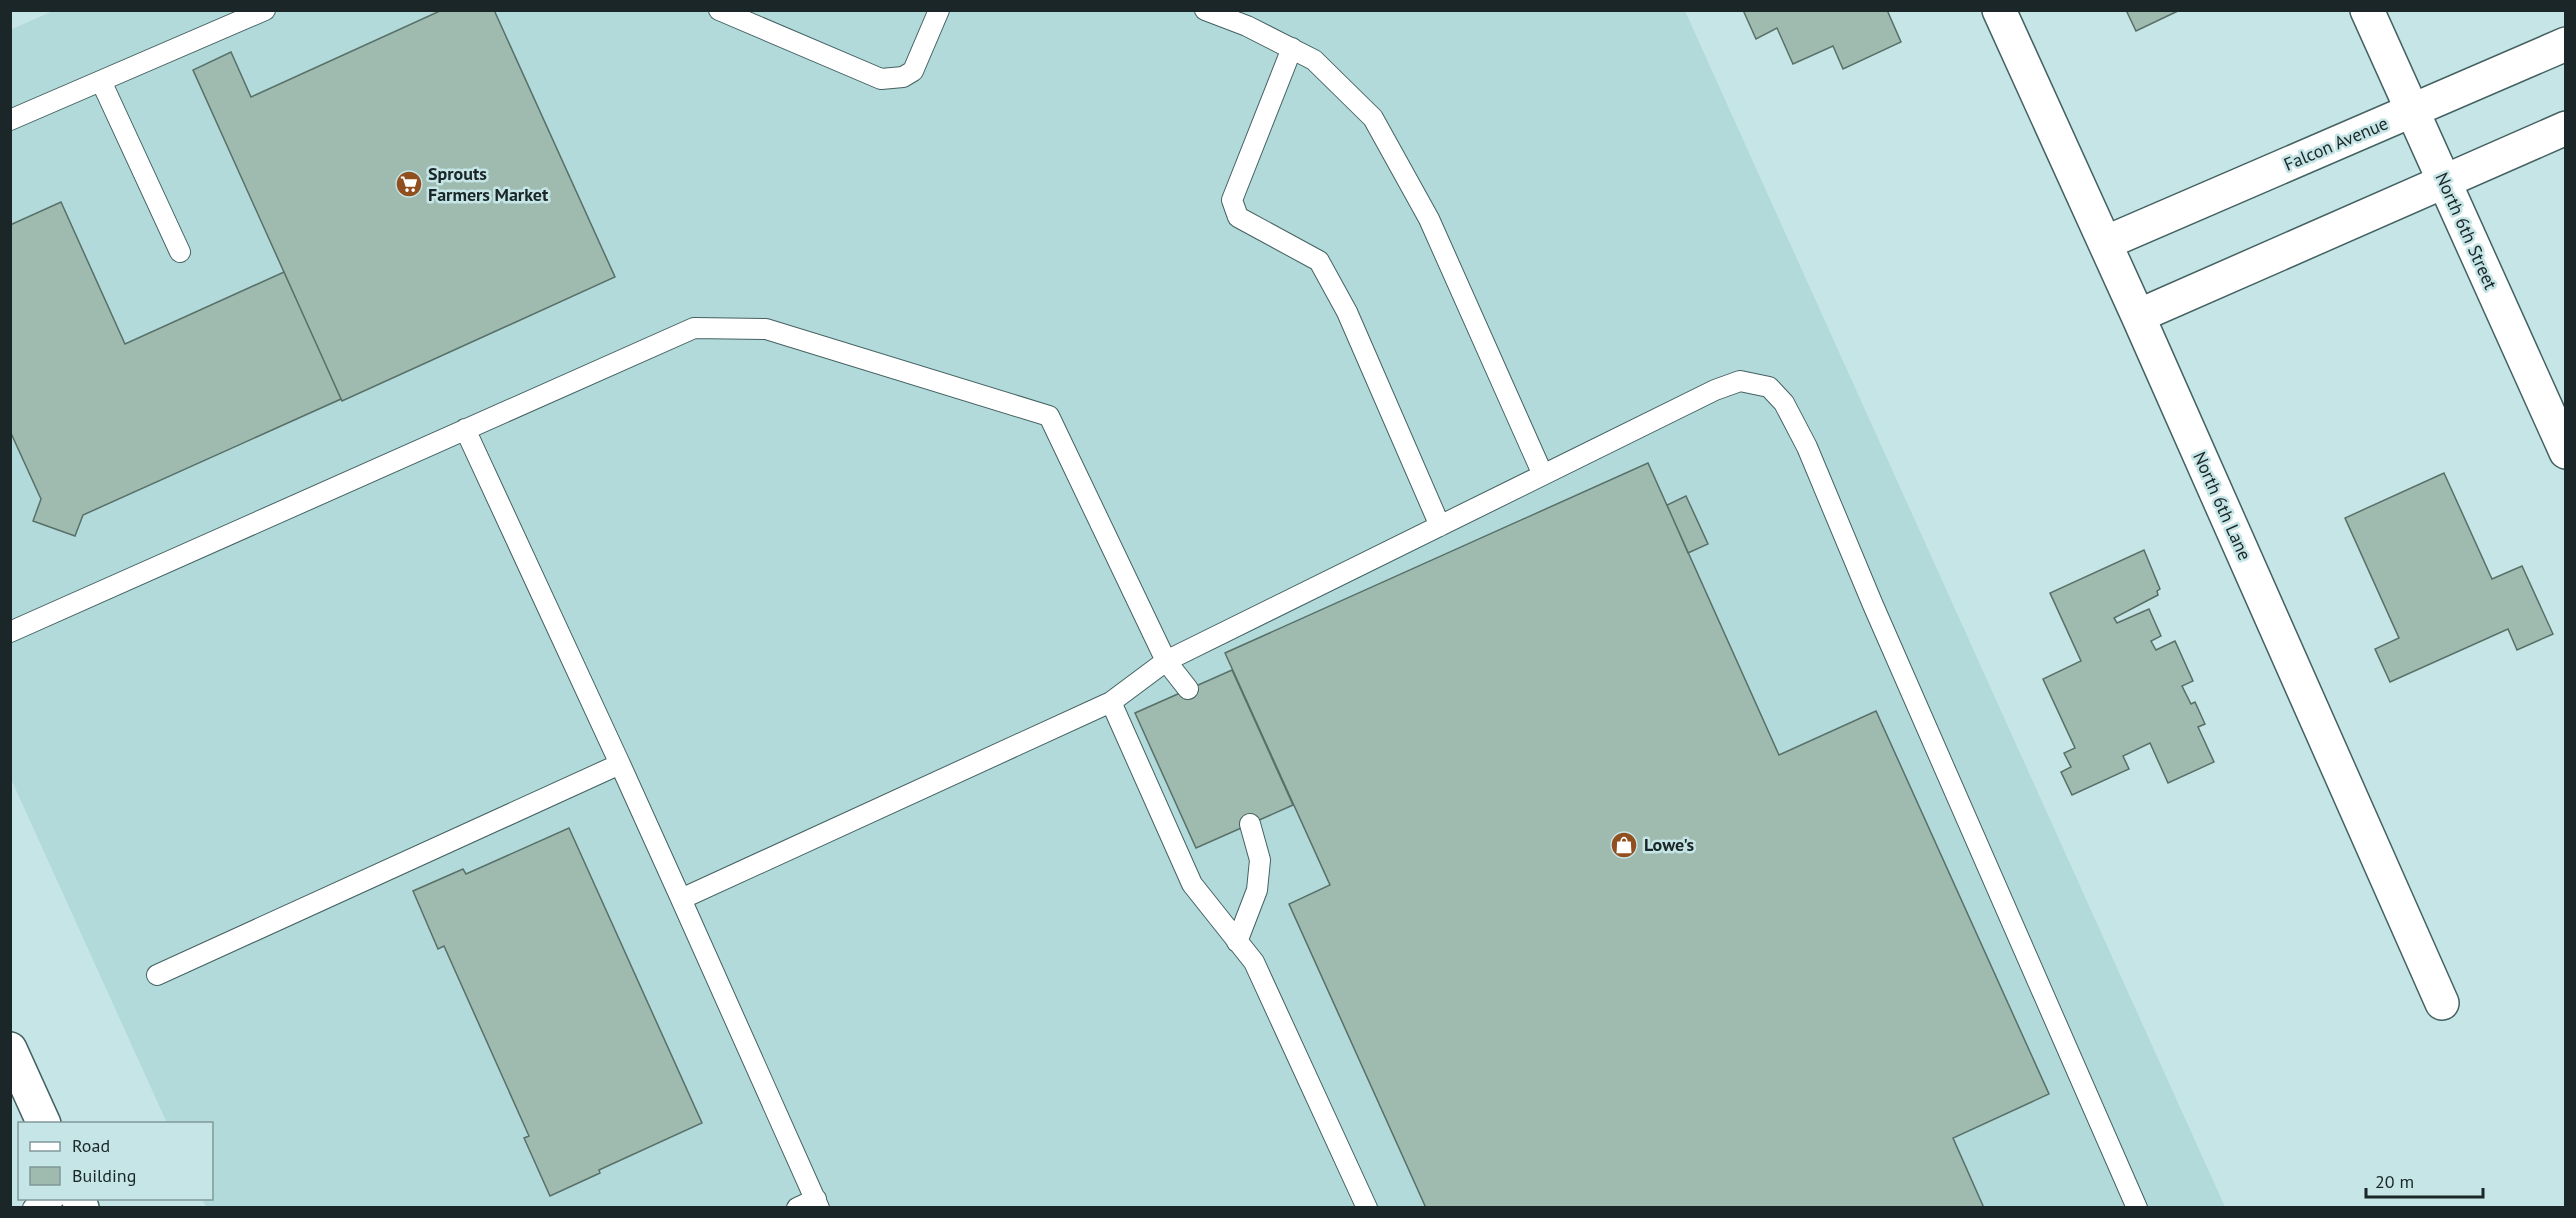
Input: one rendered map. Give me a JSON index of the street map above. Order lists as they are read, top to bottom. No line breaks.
{"streets":{"street":["Falcon Avenue","North 6th Street","North 6th Lane"]},"crossings":[["Falcon Avenue","North 6th Street"],["Falcon Avenue","North 6th Lane"]],"places":{"supermarket":["Sprouts Farmers Market"],"shop":["Lowe's"]},"legend":["Road","Building"],"scale_bar":"20 m"}
